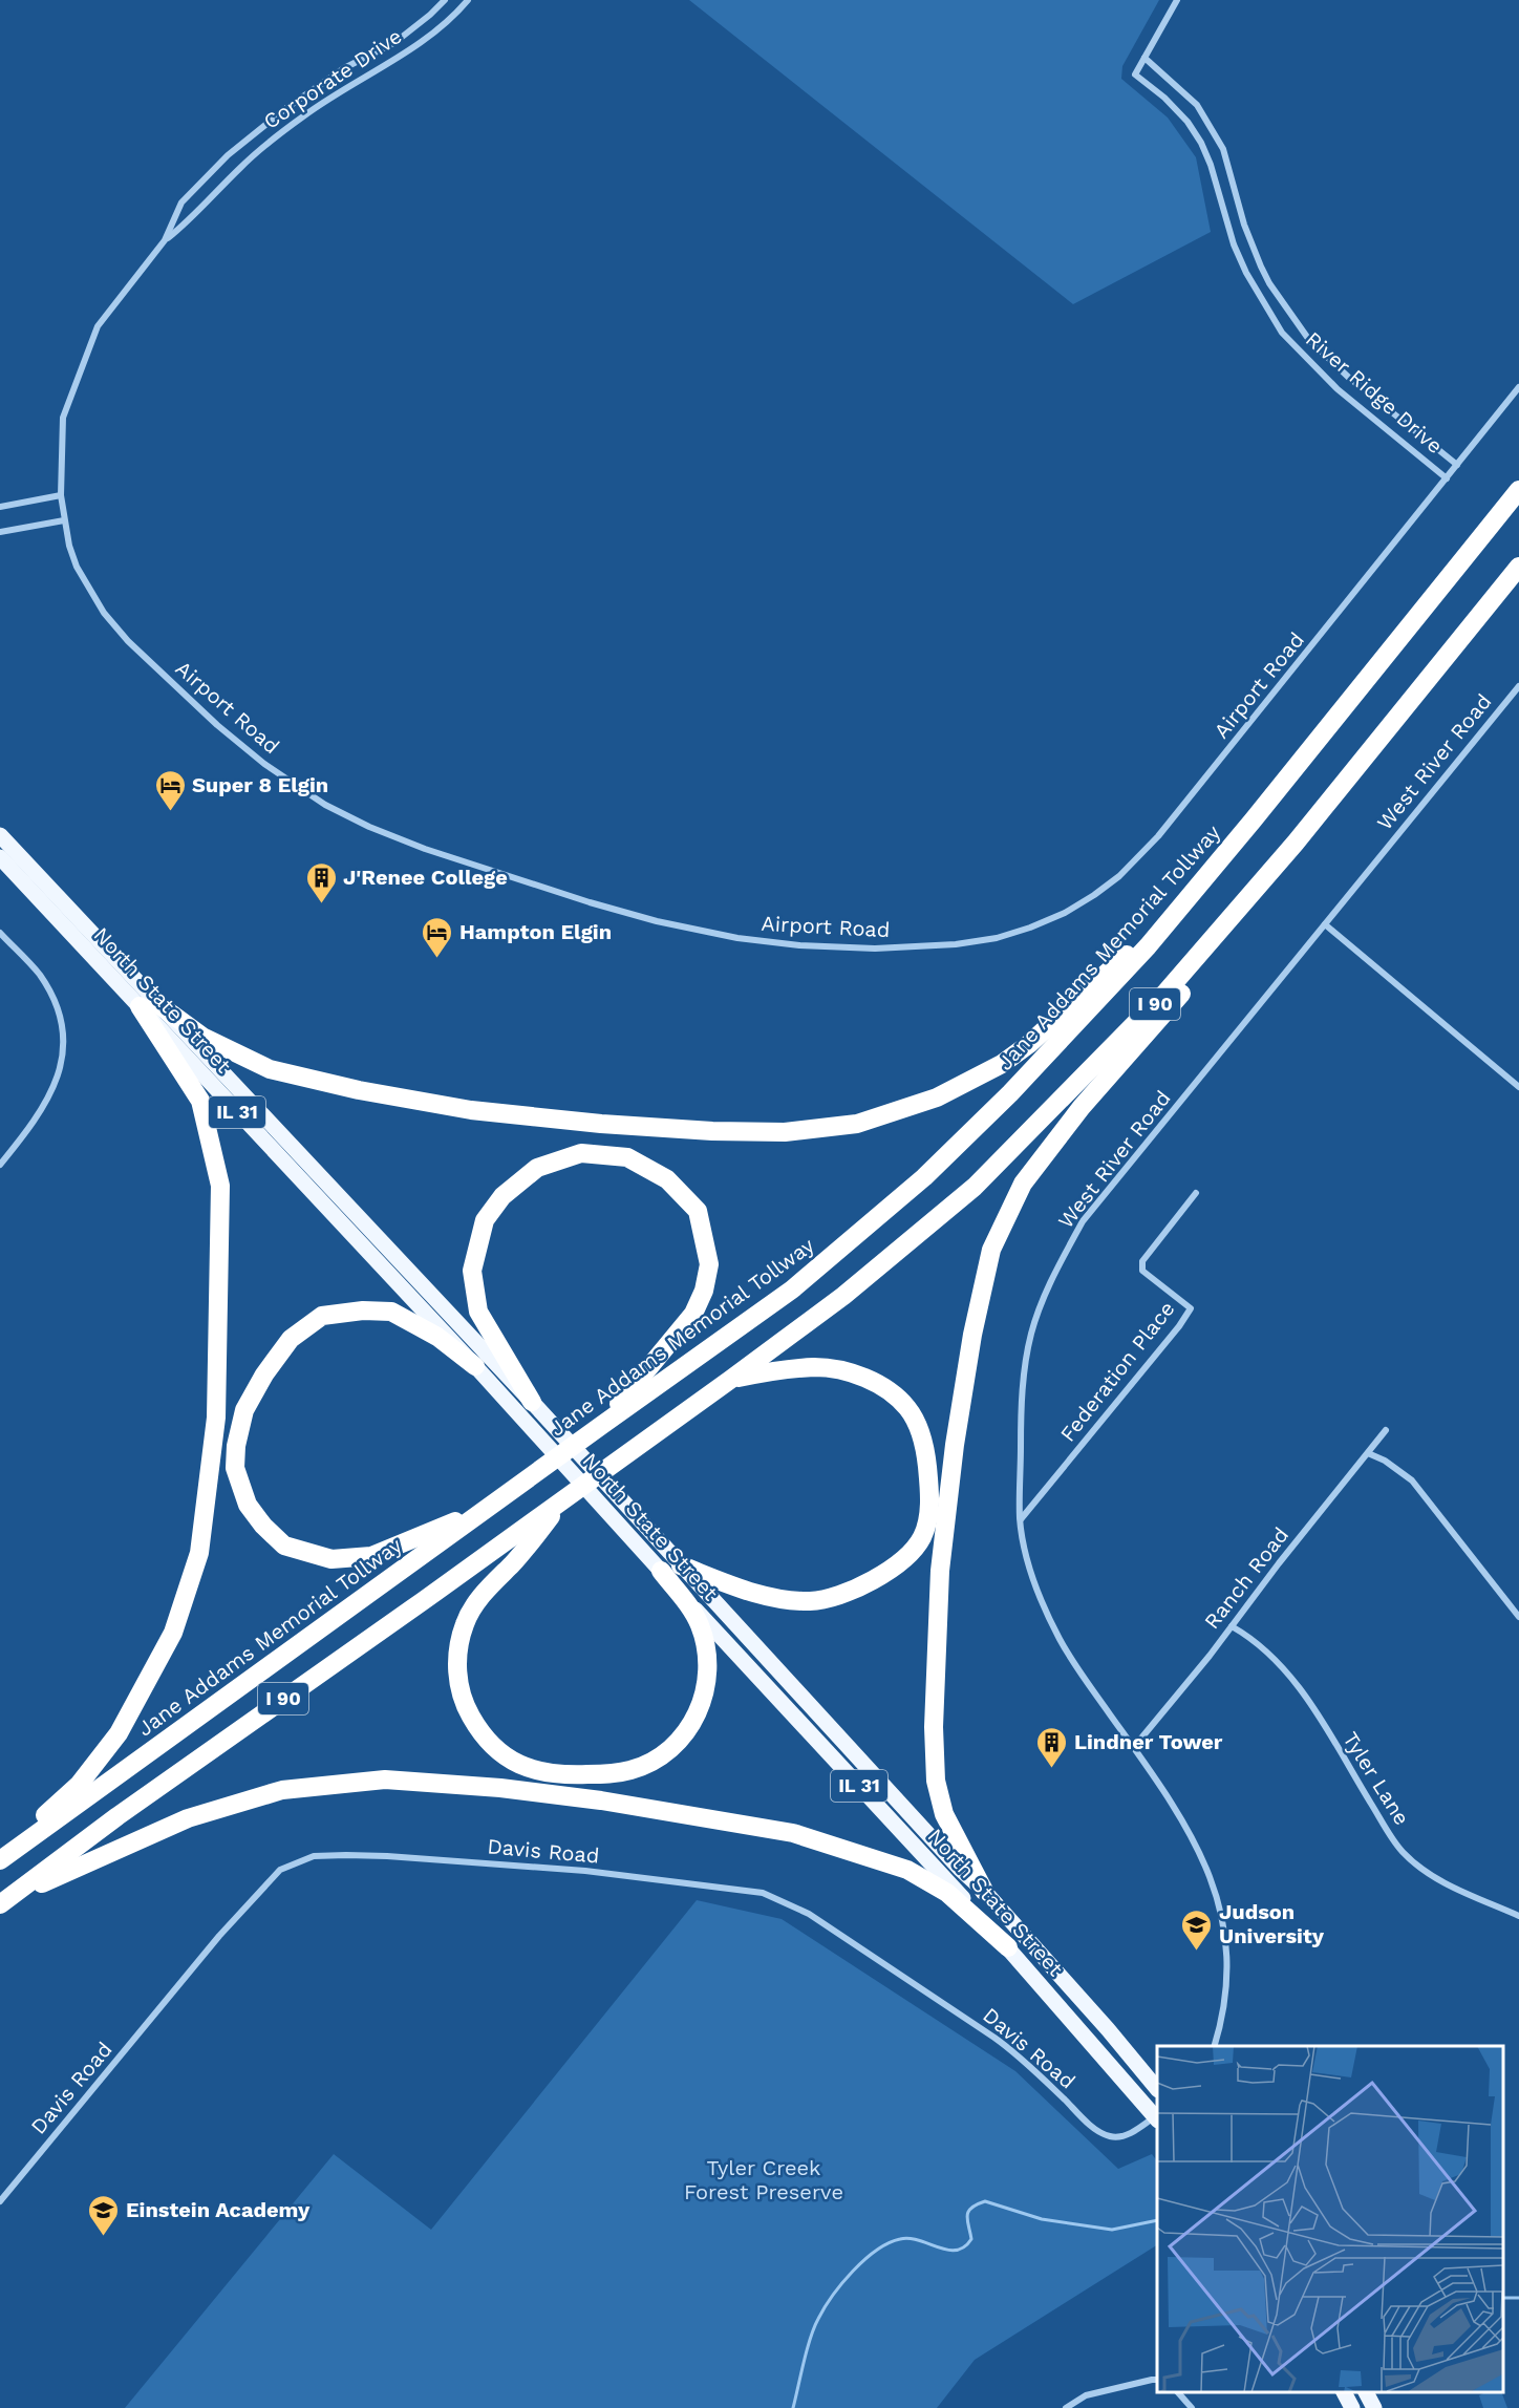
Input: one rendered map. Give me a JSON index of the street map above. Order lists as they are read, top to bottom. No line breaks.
{"streets":{"highway":["Jane Addams Memorial Tollway","I 90"],"main road":["North State Street","IL 31"],"street":["Corporate Drive","River Ridge Drive","Airport Road","West River Road","Federation Place","Ranch Road","Tyler Lane","Davis Road"]},"crossings":[["Corporate Drive","Airport Road"],["River Ridge Drive","Airport Road"],["West River Road","Federation Place"],["West River Road","Ranch Road"],["North State Street","Davis Road"],["Ranch Road","Tyler Lane"]],"parks":["Tyler Creek Forest Preserve"],"places":{"hotel":["Super 8 Elgin","Hampton Elgin"],"building":["J'Renee College","Lindner Tower"],"school or university":["Judson University","Einstein Academy"]}}
